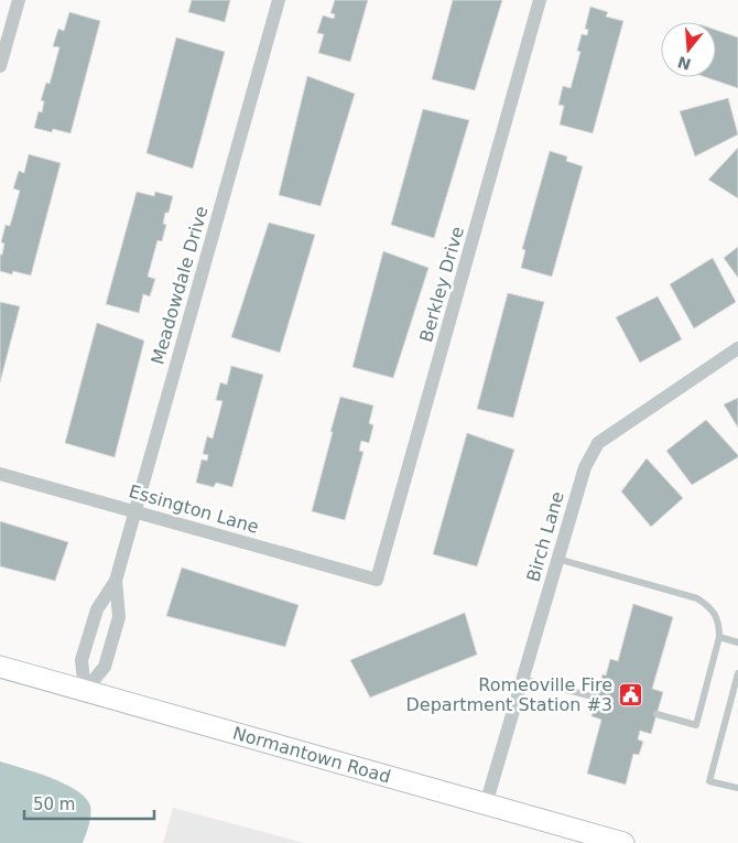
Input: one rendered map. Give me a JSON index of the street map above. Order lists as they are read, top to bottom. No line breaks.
{"streets":{"street":["Berkley Drive","Meadowdale Drive","Essington Lane","Birch Lane","Normantown Road"]},"crossings":[["Berkley Drive","Essington Lane"],["Meadowdale Drive","Essington Lane"],["Meadowdale Drive","Normantown Road"],["Birch Lane","Normantown Road"]],"places":{"public building":["Romeoville Fire Department Station #3"]},"scale_bar":"50 m","north":"bottom"}
